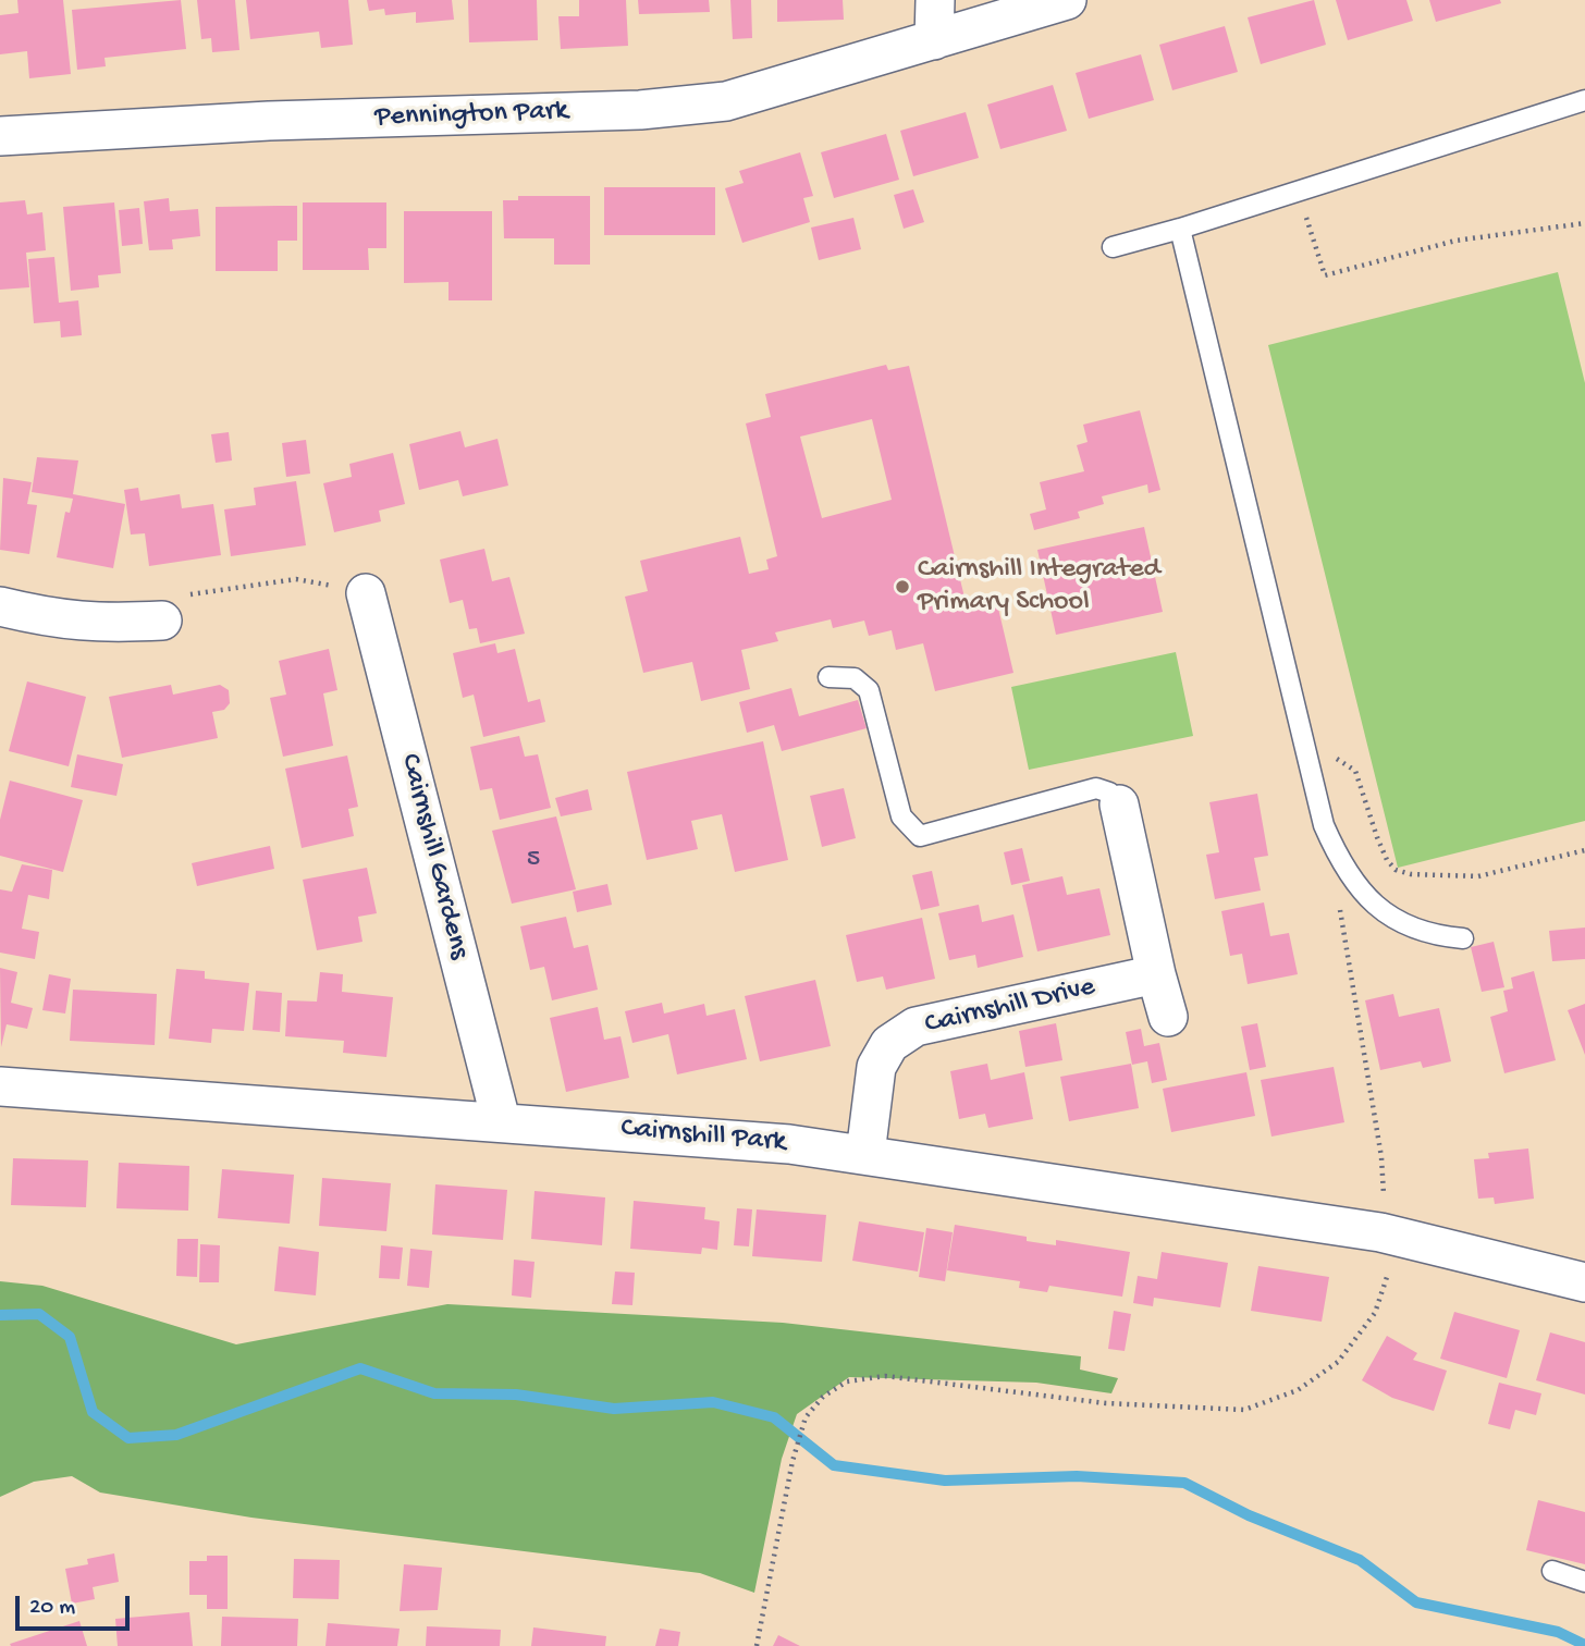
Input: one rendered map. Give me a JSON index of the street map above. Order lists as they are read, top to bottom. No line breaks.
{"streets":{"street":["Pennington Park","Cairnshill Gardens","Cairnshill Drive","Cairnshill Park"]},"crossings":[["Cairnshill Gardens","Cairnshill Park"],["Cairnshill Drive","Cairnshill Park"]],"places":["Cairnshill Integrated Primary School"],"house_numbers":["5"],"scale_bar":"20 m"}
